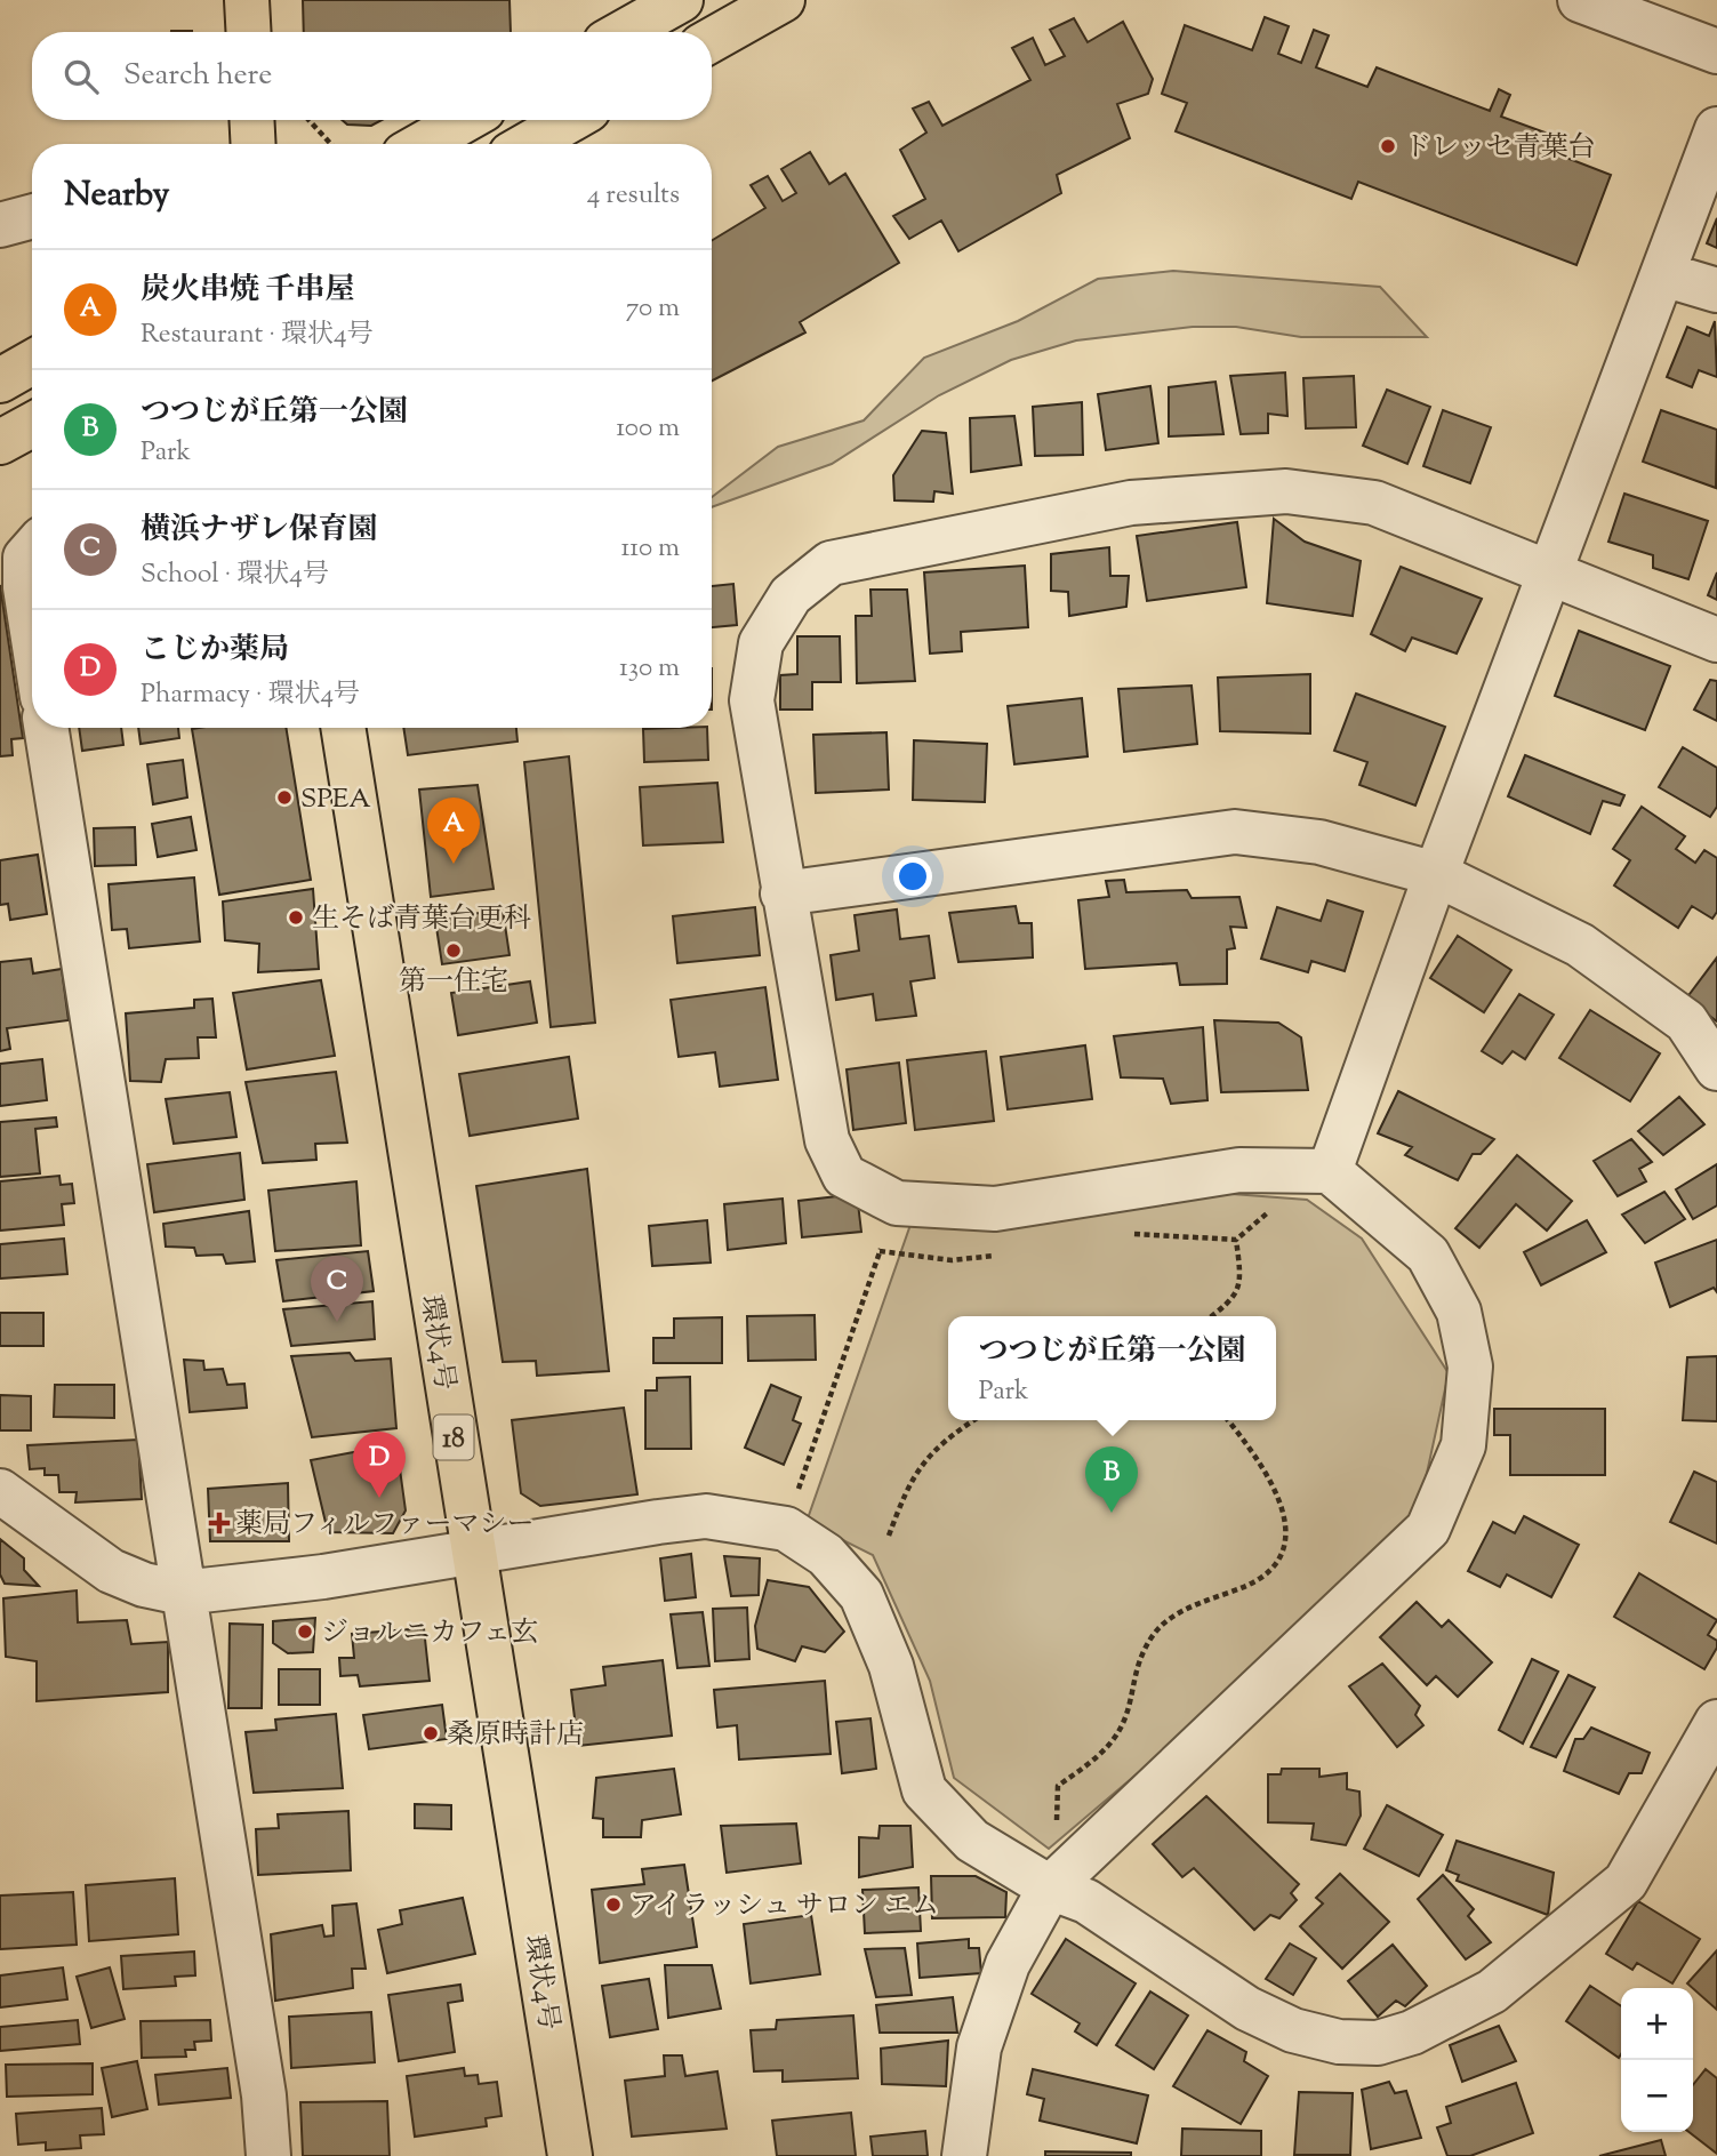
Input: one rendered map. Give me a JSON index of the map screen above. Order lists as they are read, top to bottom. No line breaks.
{"streets":{"main road":["環状4号","18"]},"places":{"other":["ドレッセ青葉台","SPEA","生そば青葉台更科","第一住宅","ジョルニカフェ玄","桑原時計店","アイラッシュ サロン エム"],"health":["薬局フィルファーマシー"]},"page":{"search":"Search here","heading":["Nearby","4 results"],"list":[{"mark":"A","name":"炭火串焼 千串屋","note":"Restaurant · 環状4号","value":"70 m"},{"mark":"B","name":"つつじが丘第一公園","note":"Park","value":"100 m"},{"mark":"C","name":"横浜ナザレ保育園","note":"School · 環状4号","value":"110 m"},{"mark":"D","name":"こじか薬局","note":"Pharmacy · 環状4号","value":"130 m"}],"pins":["A","C","D","B"],"popup":["つつじが丘第一公園","Park"],"map_buttons":["+","−"]}}
